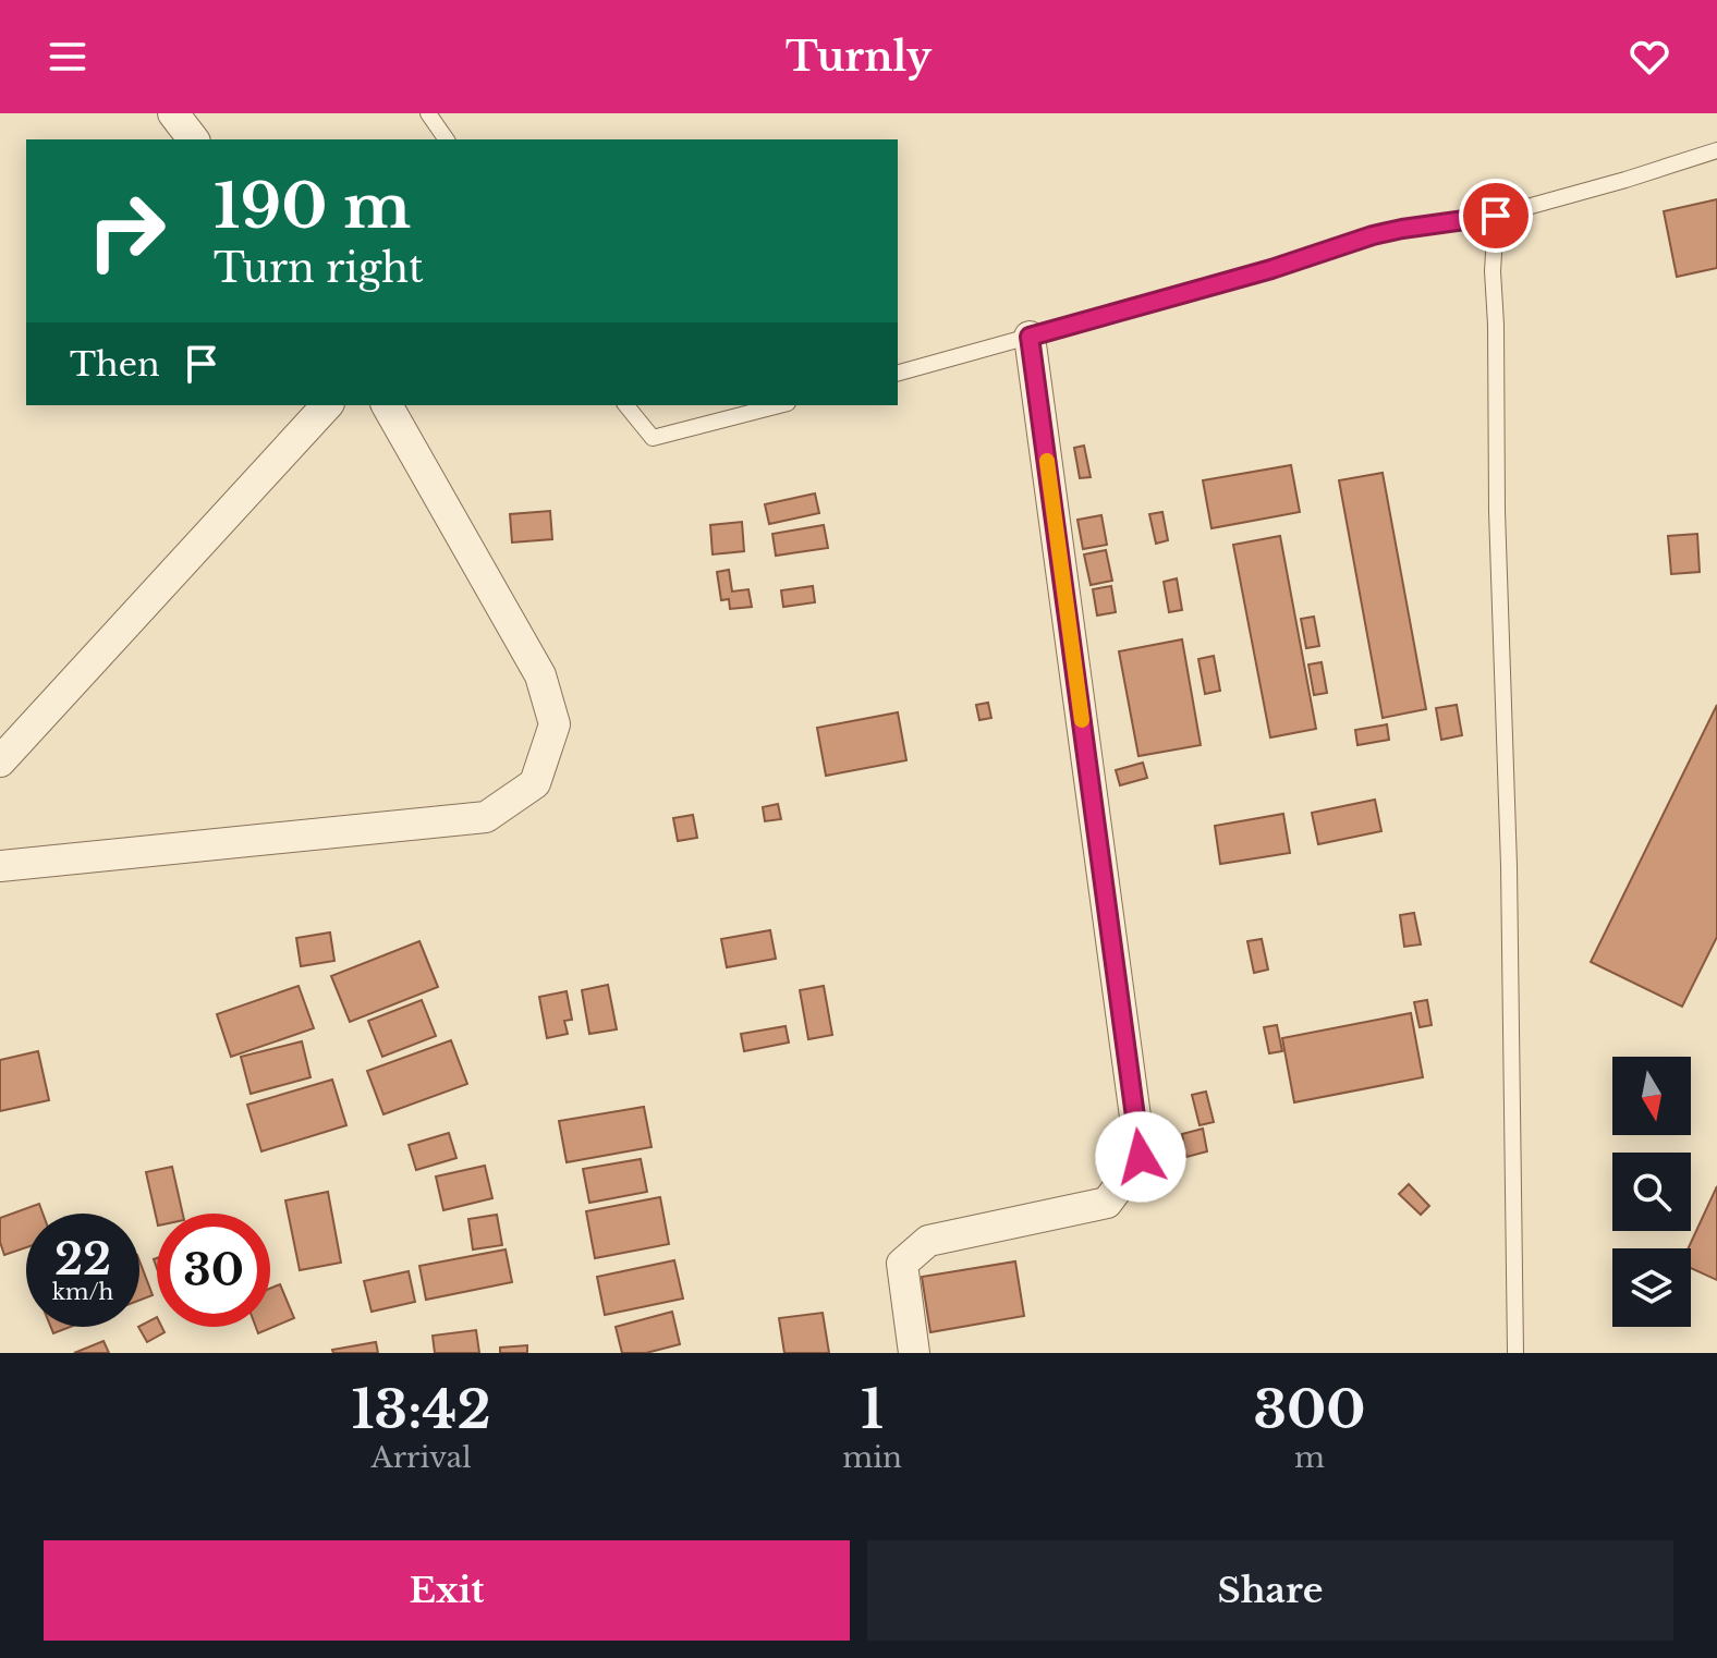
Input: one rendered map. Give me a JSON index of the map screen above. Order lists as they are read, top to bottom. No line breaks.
{"north":"bottom","page":{"header":"Turnly","turn":["190 m","Turn right"],"then":"Then","speed":"22 km/h","limit":"30","eta":["13:42","Arrival","1","min","300","m"],"buttons":["Exit","Share"]}}
